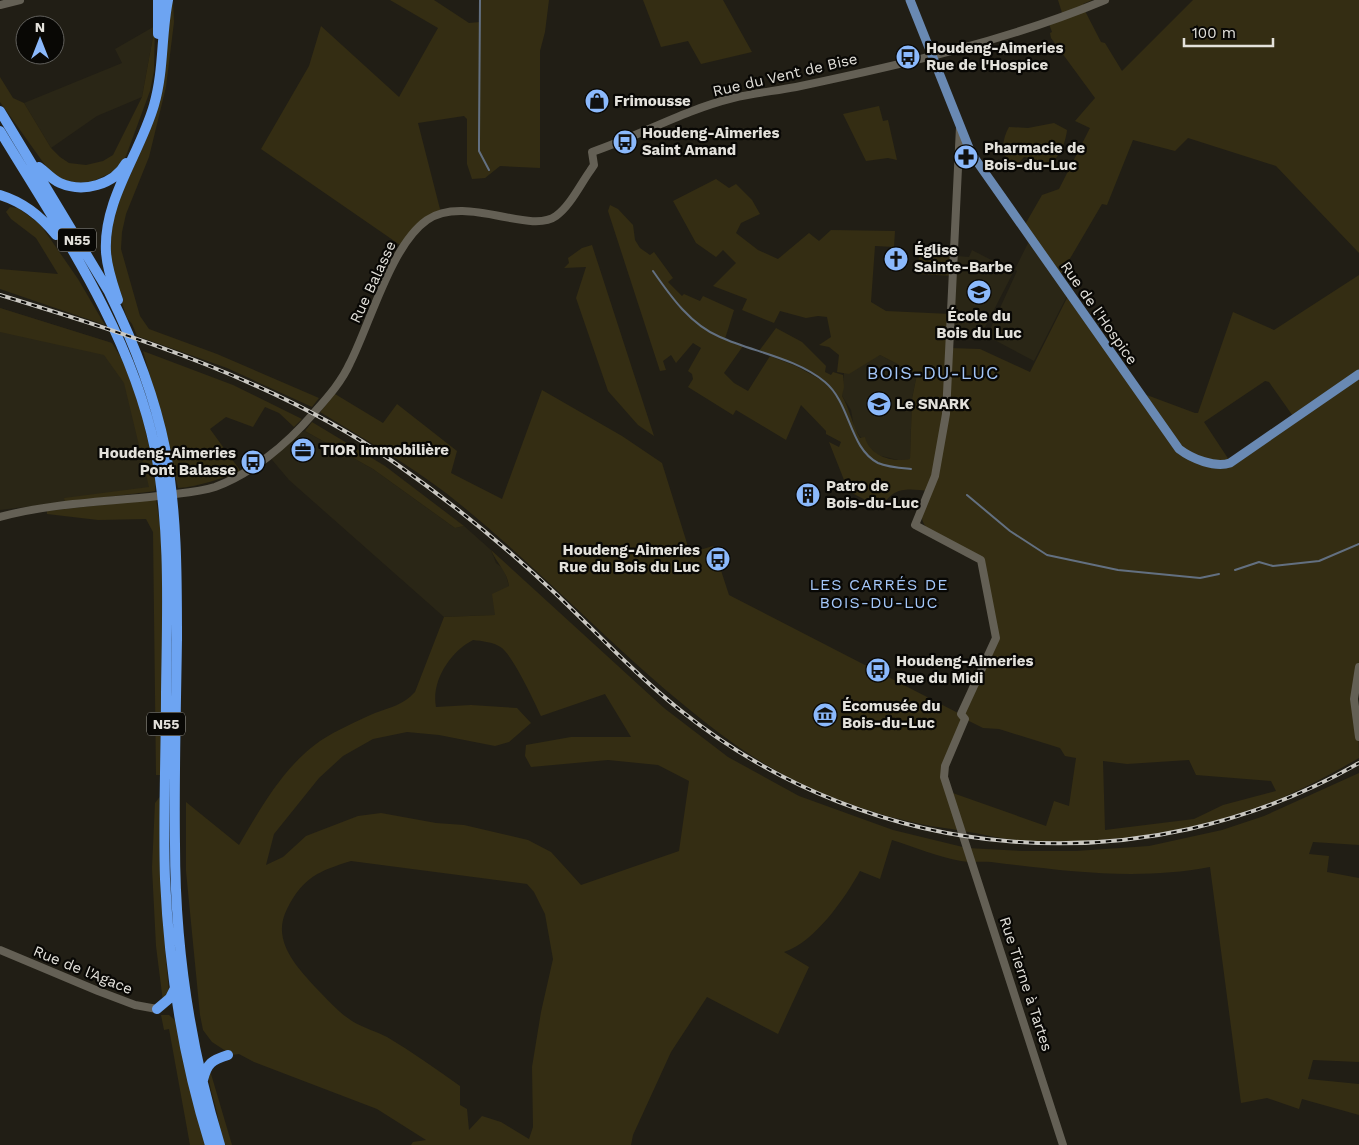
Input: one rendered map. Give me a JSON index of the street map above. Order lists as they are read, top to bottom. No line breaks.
{"streets":{"highway":["N55"],"main road":["Rue de l'Hospice"],"street":["Rue du Vent de Bise","Rue Balasse","Rue de l'Agace","Rue Tierne à Tartes"]},"crossings":[["Rue du Vent de Bise","Rue Balasse"],["Rue du Vent de Bise","Rue de l'Hospice"],["Rue de l'Hospice","Rue Tierne à Tartes"]],"districts":["BOIS-DU-LUC","LES CARRÉS DE BOIS-DU-LUC"],"places":{"bus stop":["Houdeng-Aimeries Rue de l'Hospice","Houdeng-Aimeries Saint Amand","Houdeng-Aimeries Pont Balasse","Houdeng-Aimeries Rue du Bois du Luc","Houdeng-Aimeries Rue du Midi"],"shop":["Frimousse"],"pharmacy":["Pharmacie de Bois-du-Luc"],"church":["Église Sainte-Barbe"],"school or university":["École du Bois du Luc","Le SNARK"],"office":["TIOR Immobilière"],"building":["Patro de Bois-du-Luc"],"museum":["Écomusée du Bois-du-Luc"]},"scale_bar":"100 m","north":"top"}
